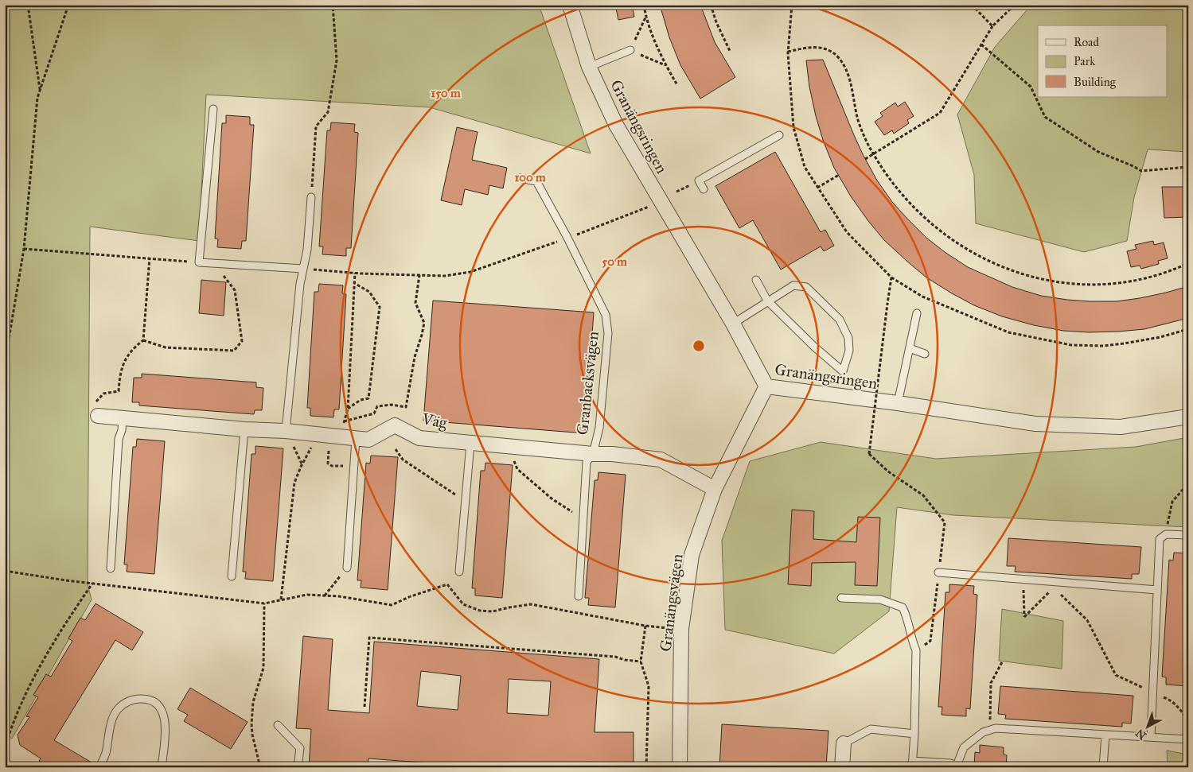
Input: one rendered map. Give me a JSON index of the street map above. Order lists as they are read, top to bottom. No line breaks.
{"streets":{"street":["Granängsringen","Väg","Granängsvägen"],"lane":["Granbacksvägen"]},"crossings":[["Granängsringen","Granängsvägen"],["Granbacksvägen","Väg"],["Väg","Granängsvägen"]],"legend":["Road","Park","Building"],"north":"bottom left","rings":["150 m","100 m","50 m"]}
